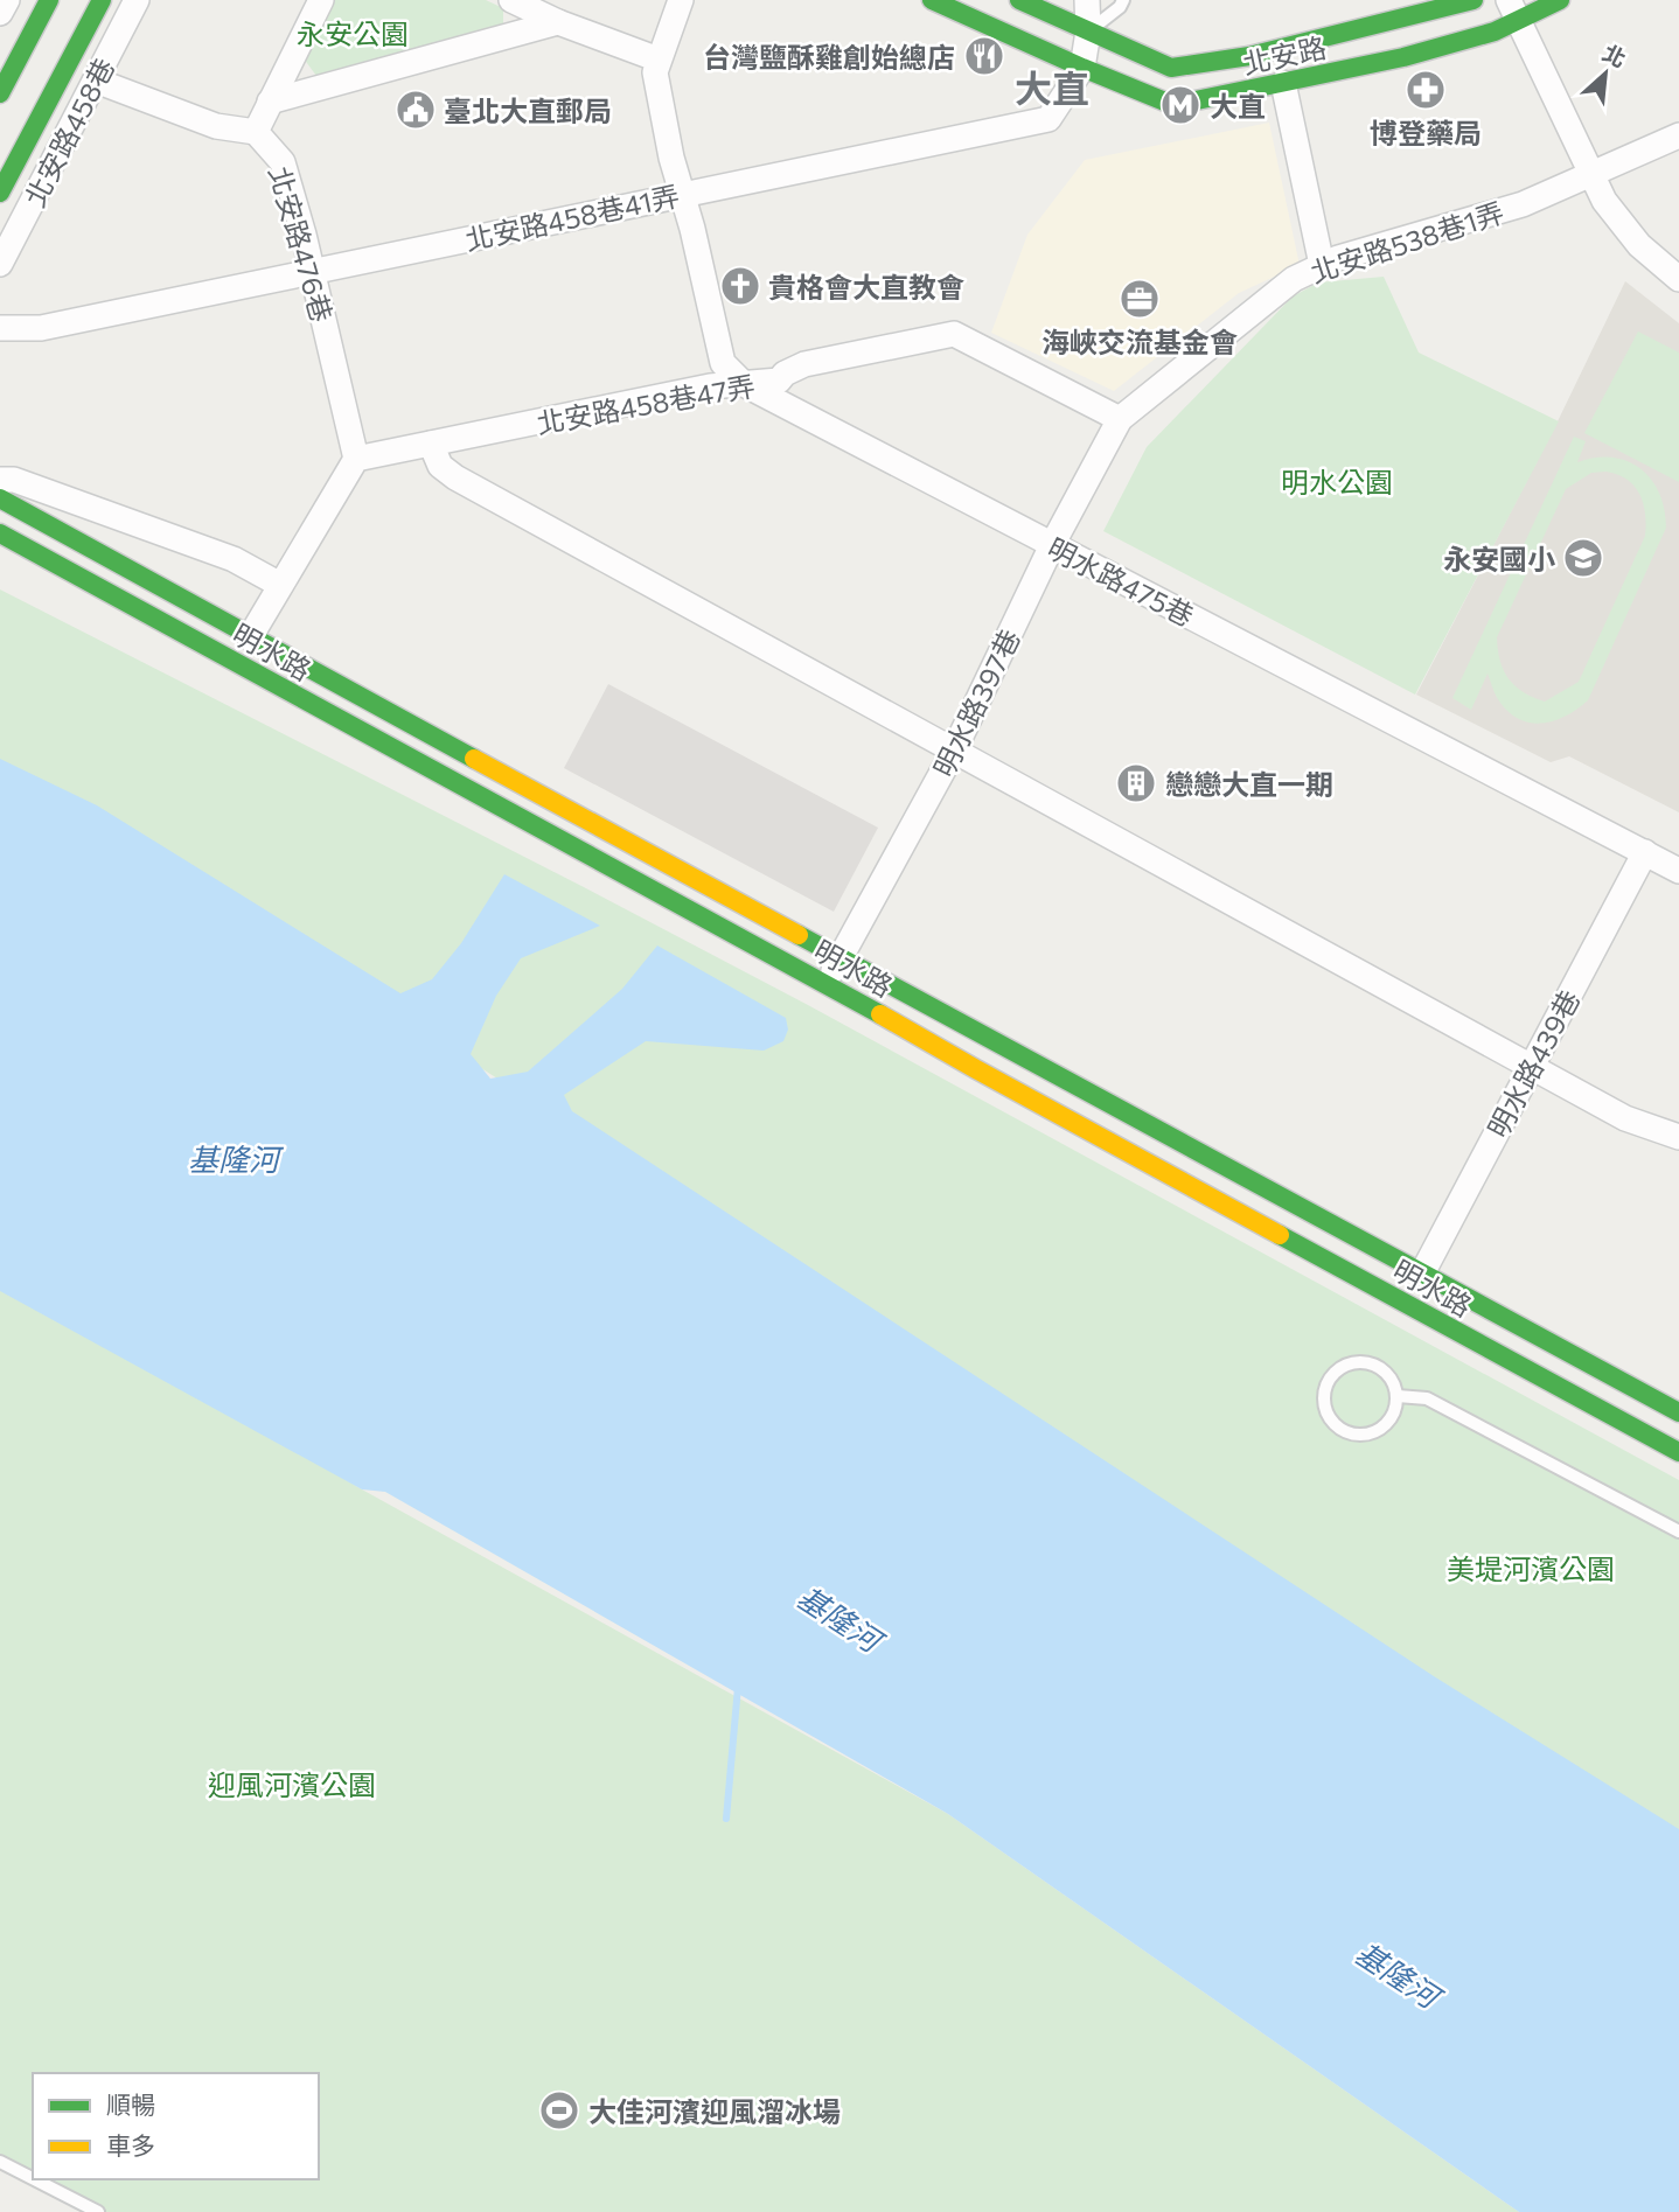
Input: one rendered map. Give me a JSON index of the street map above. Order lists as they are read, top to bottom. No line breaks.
{"streets":{"main road":["北安路","明水路"],"street":["北安路458巷","北安路458巷41弄","北安路538巷1弄","北安路476巷","北安路458巷47弄","明水路475巷","明水路397巷","明水路439巷"]},"crossings":[["北安路","北安路458巷41弄"],["北安路458巷41弄","北安路476巷"],["北安路458巷41弄","明水路475巷"],["北安路538巷1弄","北安路458巷47弄"],["北安路538巷1弄","明水路397巷"],["北安路476巷","北安路458巷47弄"],["北安路458巷47弄","明水路475巷"],["北安路458巷47弄","明水路397巷"],["明水路475巷","明水路397巷"],["明水路475巷","明水路439巷"],["明水路","明水路397巷"],["明水路","明水路439巷"]],"districts":["大直"],"water":["基隆河"],"parks":["永安公園","明水公園","美堤河濱公園","迎風河濱公園"],"places":{"restaurant":["台灣鹽酥雞創始總店"],"pharmacy":["博登藥局"],"metro station":["大直"],"public building":["臺北大直郵局"],"church":["貴格會大直教會"],"office":["海峽交流基金會"],"school or university":["永安國小"],"building":["戀戀大直一期"],"sports":["大佳河濱迎風溜冰場"]},"legend":["順暢","車多"],"north":"top right"}
